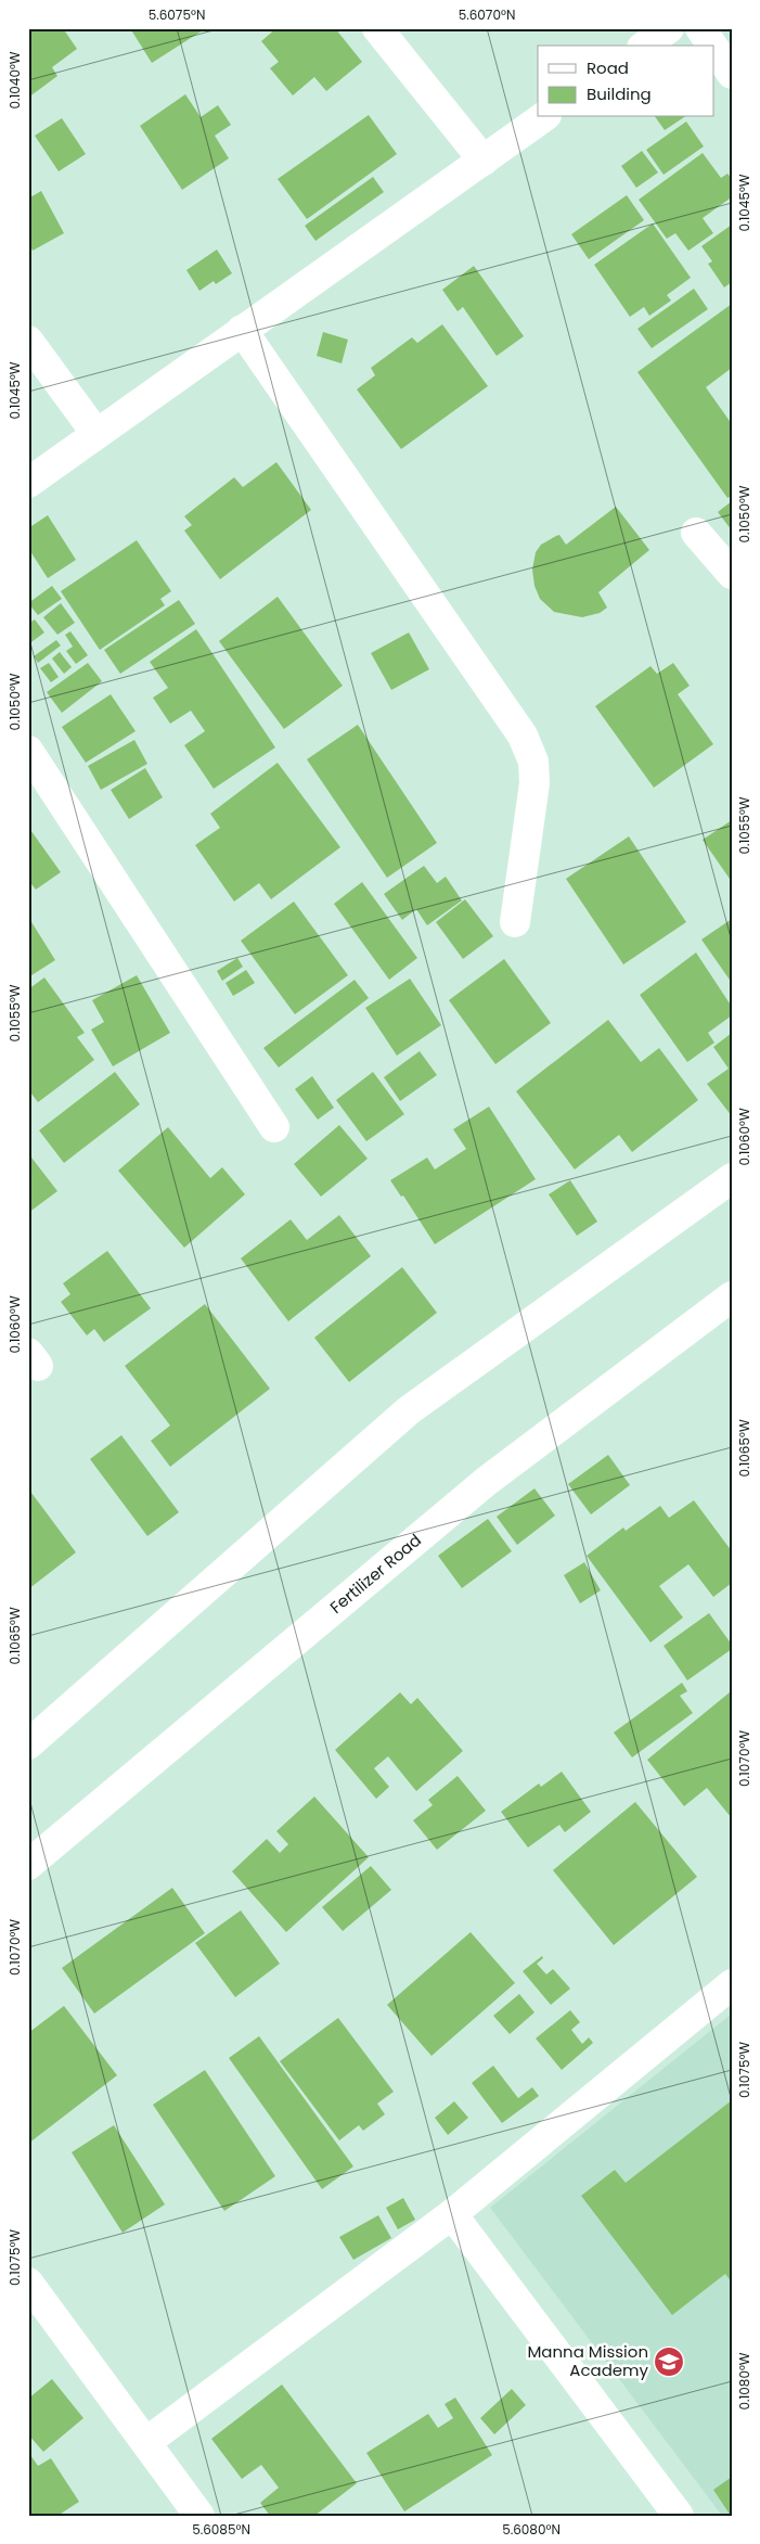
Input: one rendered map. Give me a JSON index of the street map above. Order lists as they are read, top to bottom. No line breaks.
{"streets":{"street":["Fertilizer Road"]},"places":{"school or university":["Manna Mission Academy"]},"legend":["Road","Building"],"coordinates":["5.6075°N","5.6070°N","0.1040°W","0.1045°W","0.1050°W","0.1055°W","0.1060°W","0.1065°W","0.1070°W","0.1075°W","0.1080°W","5.6085°N","5.6080°N"]}
